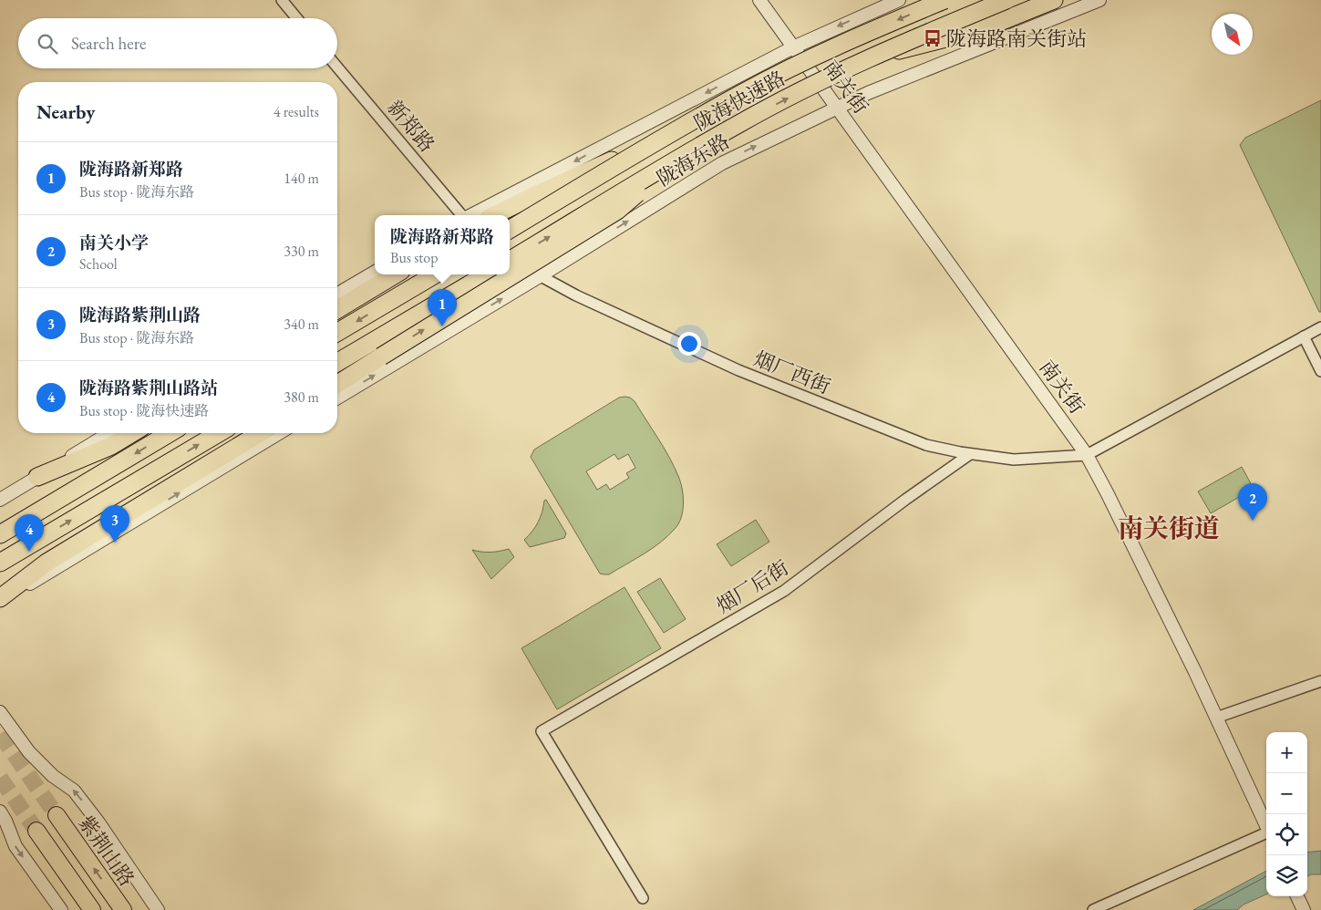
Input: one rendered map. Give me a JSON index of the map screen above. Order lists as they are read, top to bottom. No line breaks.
{"streets":{"highway":["陇海快速路"],"main road":["紫荆山路"],"street":["南关街","新郑路","陇海东路","烟厂西街","烟厂后街"]},"crossings":[["南关街","陇海东路"],["南关街","烟厂西街"],["陇海东路","烟厂西街"],["烟厂西街","烟厂后街"]],"districts":["南关街道"],"places":{"bus stop":["陇海路南关街站"]},"north":"bottom right","page":{"search":"Search here","heading":["Nearby","4 results"],"list":[{"mark":"1","name":"陇海路新郑路","note":"Bus stop · 陇海东路","value":"140 m"},{"mark":"2","name":"南关小学","note":"School","value":"330 m"},{"mark":"3","name":"陇海路紫荆山路","note":"Bus stop · 陇海东路","value":"340 m"},{"mark":"4","name":"陇海路紫荆山路站","note":"Bus stop · 陇海快速路","value":"380 m"}],"popup":["陇海路新郑路","Bus stop"],"pins":["1","2","3","4"],"map_buttons":["+","−"]}}
